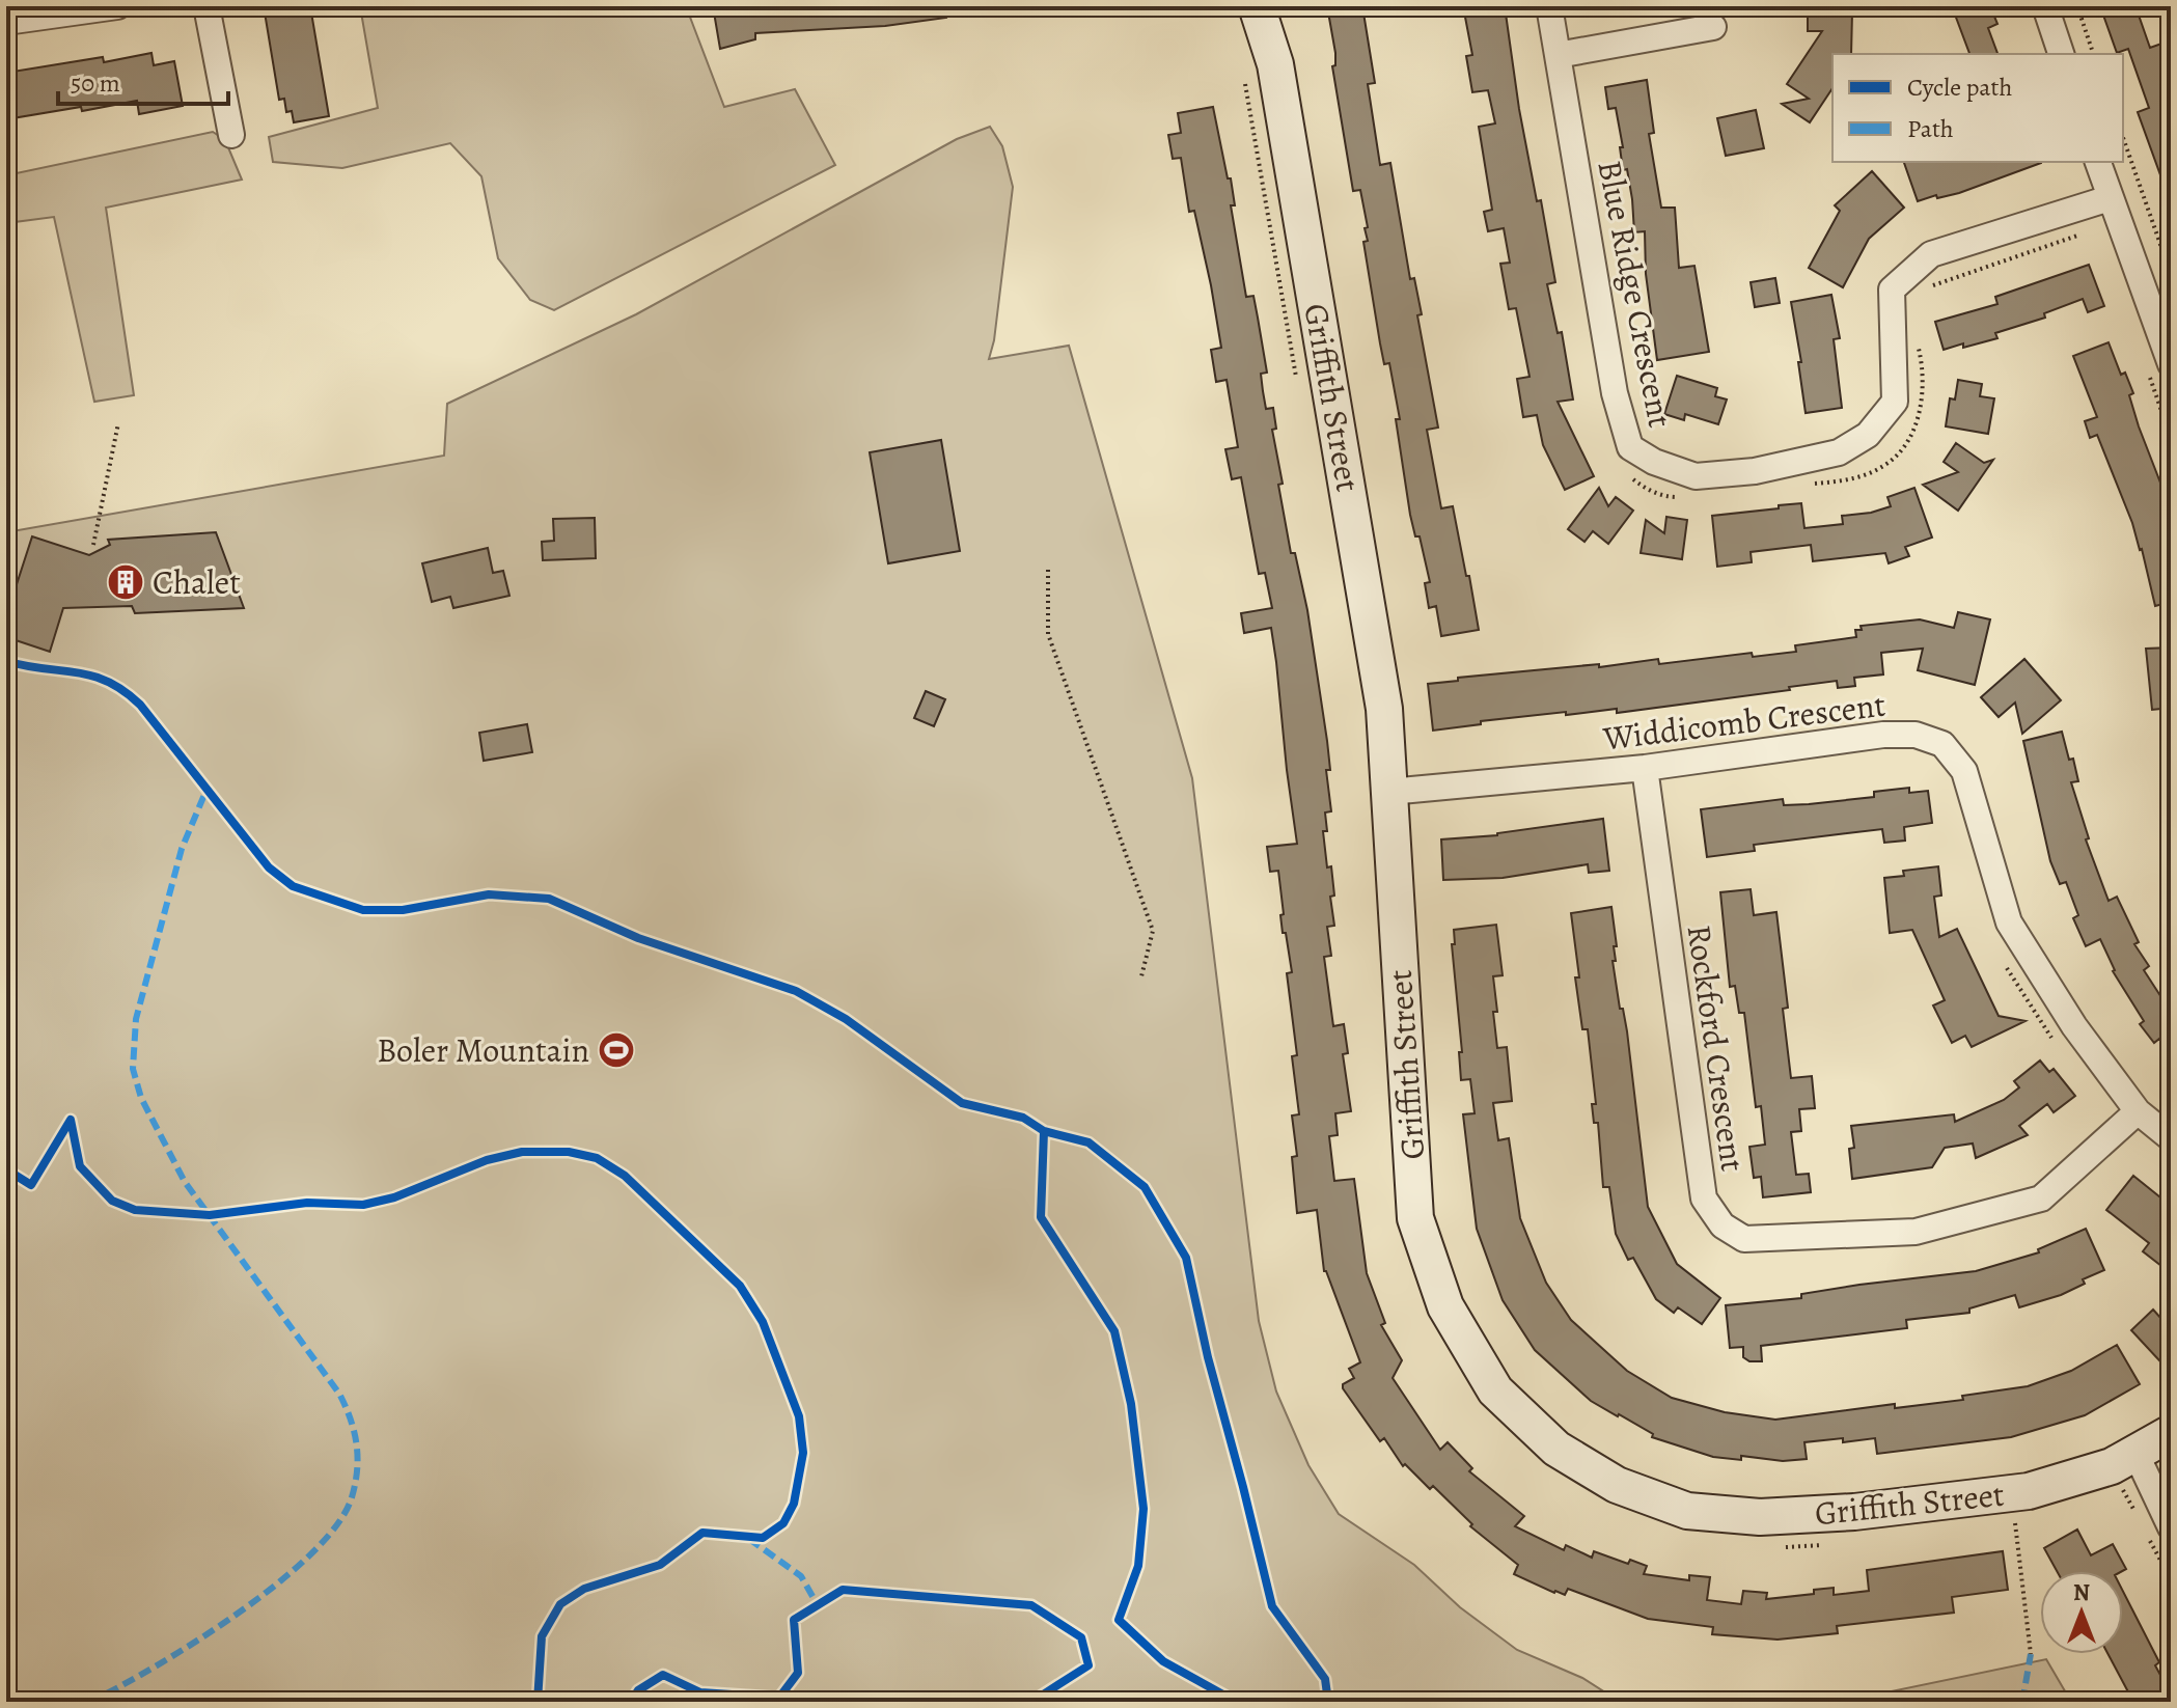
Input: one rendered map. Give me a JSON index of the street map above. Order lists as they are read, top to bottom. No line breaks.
{"streets":{"street":["Blue Ridge Crescent","Griffith Street","Widdicomb Crescent","Rockford Crescent"]},"crossings":[["Griffith Street","Widdicomb Crescent"],["Widdicomb Crescent","Rockford Crescent"]],"places":{"building":["Chalet"],"sports":["Boler Mountain"]},"legend":["Cycle path","Path"],"scale_bar":"50 m","north":"top"}
